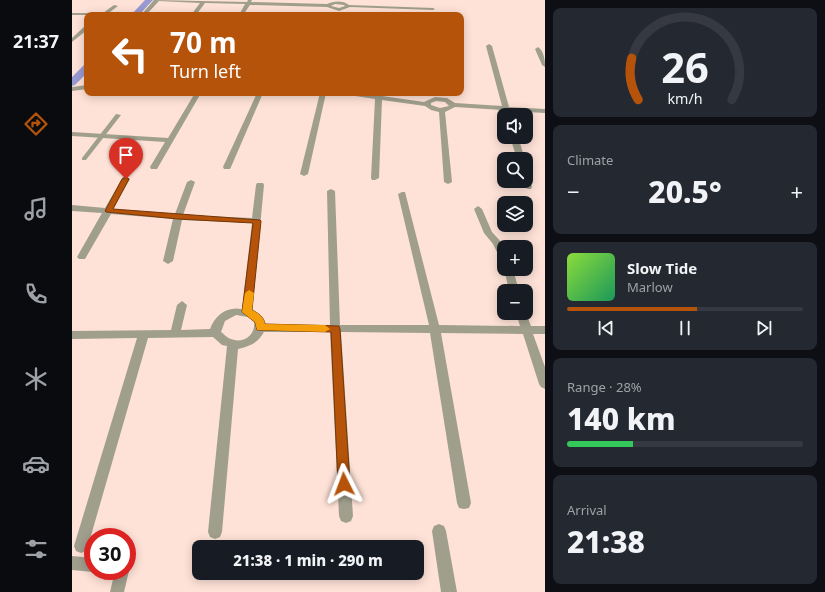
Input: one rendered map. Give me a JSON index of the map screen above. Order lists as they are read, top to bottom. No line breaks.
{"page":{"tabs":"21:37","turn":["70 m","Turn left"],"map_buttons":["+","−"],"tile":["Climate",["Range · 28%","140 km"],["Arrival","21:38"]],"heat":["−","20.5°","+"],"song":["Slow Tide","Marlow"],"limit":"30","trip":"21:38 · 1 min · 290 m","gauge":["26","km/h"]}}
